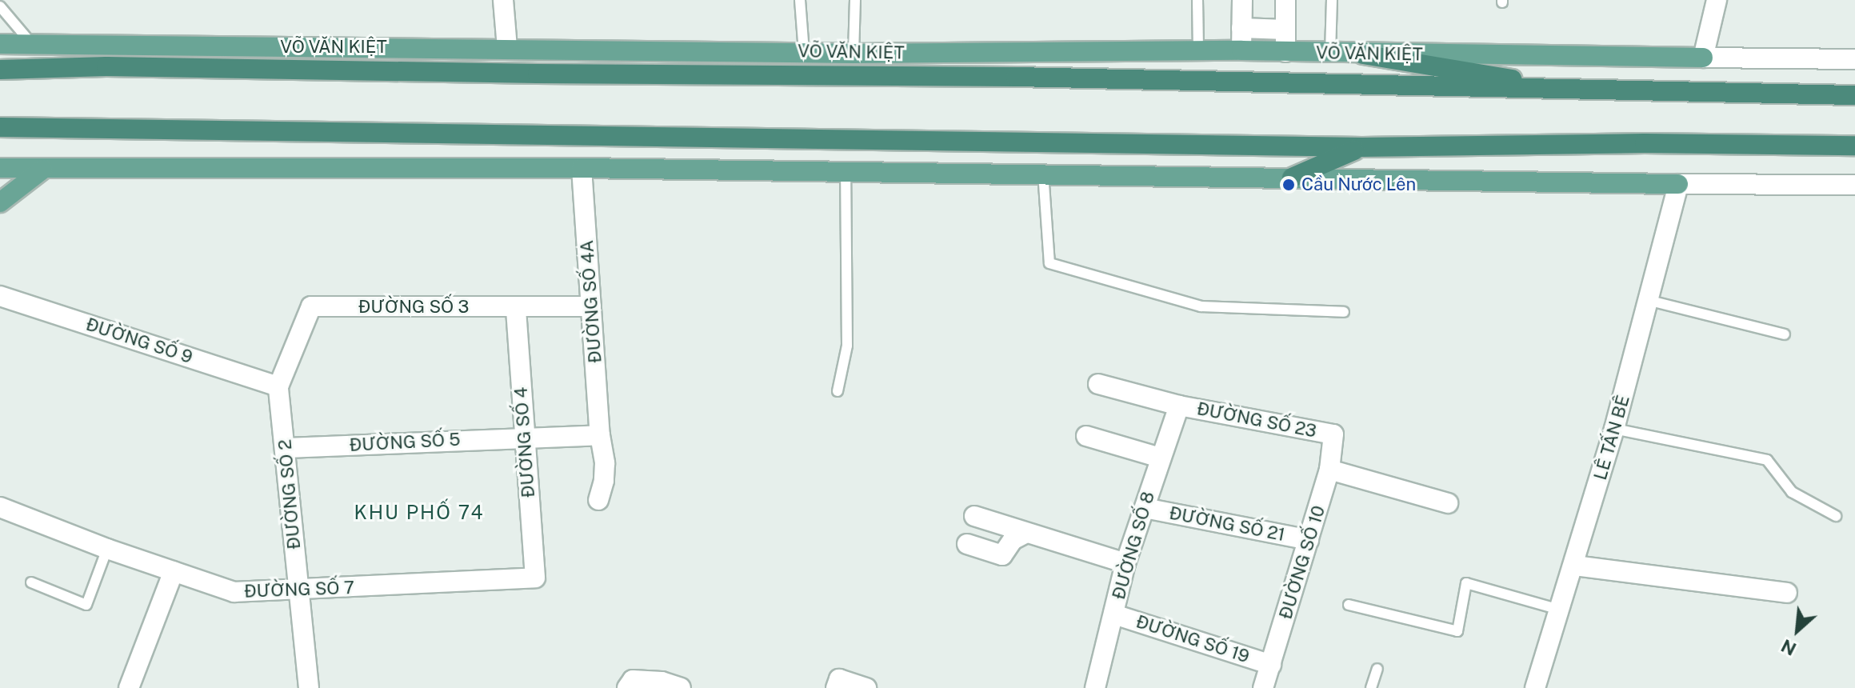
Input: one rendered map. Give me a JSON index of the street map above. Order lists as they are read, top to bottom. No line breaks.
{"streets":{"highway":["VÕ VĂN KIỆT"],"street":["ĐƯỜNG SỐ 4A","ĐƯỜNG SỐ 3","ĐƯỜNG SỐ 9","ĐƯỜNG SỐ 23","LÊ TẤN BÊ","ĐƯỜNG SỐ 5","ĐƯỜNG SỐ 4","ĐƯỜNG SỐ 2","ĐƯỜNG SỐ 21","ĐƯỜNG SỐ 8","ĐƯỜNG SỐ 10","ĐƯỜNG SỐ 7","ĐƯỜNG SỐ 19"]},"crossings":[["ĐƯỜNG SỐ 4A","ĐƯỜNG SỐ 3"],["ĐƯỜNG SỐ 4A","ĐƯỜNG SỐ 5"],["ĐƯỜNG SỐ 3","ĐƯỜNG SỐ 4"],["ĐƯỜNG SỐ 3","ĐƯỜNG SỐ 2"],["ĐƯỜNG SỐ 9","ĐƯỜNG SỐ 2"],["ĐƯỜNG SỐ 23","ĐƯỜNG SỐ 8"],["ĐƯỜNG SỐ 23","ĐƯỜNG SỐ 10"],["ĐƯỜNG SỐ 5","ĐƯỜNG SỐ 4"],["ĐƯỜNG SỐ 5","ĐƯỜNG SỐ 2"],["ĐƯỜNG SỐ 4","ĐƯỜNG SỐ 7"],["ĐƯỜNG SỐ 2","ĐƯỜNG SỐ 7"],["ĐƯỜNG SỐ 21","ĐƯỜNG SỐ 8"],["ĐƯỜNG SỐ 21","ĐƯỜNG SỐ 10"],["ĐƯỜNG SỐ 8","ĐƯỜNG SỐ 19"],["ĐƯỜNG SỐ 10","ĐƯỜNG SỐ 19"]],"districts":["KHU PHỐ 74"],"places":["Cầu Nước Lên"],"north":"bottom left"}
